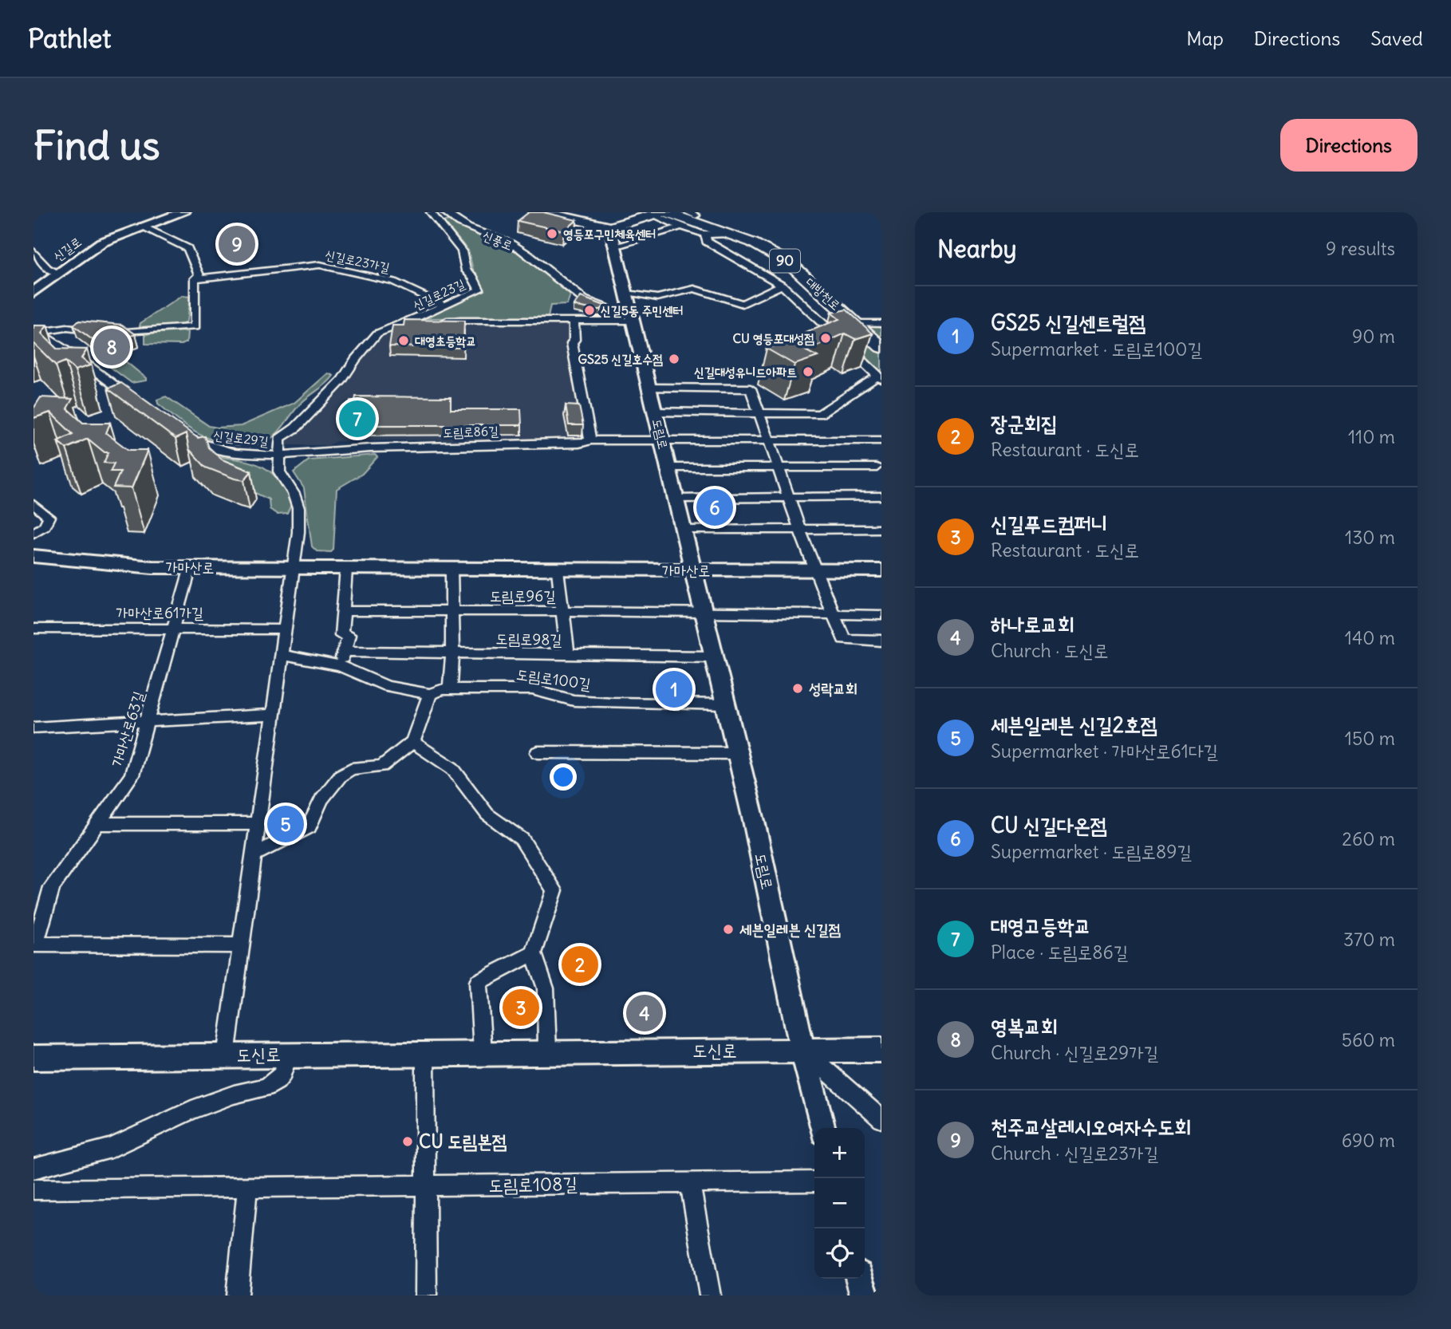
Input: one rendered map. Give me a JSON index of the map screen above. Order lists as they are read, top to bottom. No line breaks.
{"streets":{"main road":["신길로","90","대방천로","도림로","가마산로","도신로"],"street":["신풍로","신길로23가길","신길로23길","도림로86길","신길로29길","도림로96길","가마산로61가길","도림로98길","도림로100길","가마산로63길","도림로108길"]},"crossings":[["신풍로","도림로"],["신길로23가길","신길로23길"],["신길로23길","도림로86길"],["신길로23길","신길로29길"],["도림로86길","도림로"],["도림로86길","신길로29길"],["도림로","가마산로"],["도림로","도림로96길"],["도림로","도림로98길"],["도림로","도림로100길"],["도림로","도신로"],["가마산로","가마산로63길"],["가마산로61가길","가마산로63길"]],"places":["영등포구민체육센터","신길5동 주민센터","CU 영등포대성점","대영초등학교","GS25 신길호수점","신길대성유니드아파트","성락교회","세븐일레븐 신길점","CU 도림본점"],"page":{"header":"Pathlet","nav":["Map","Directions","Saved"],"buttons":"Directions","title":"Find us","heading":["Nearby","9 results"],"pins":["9","8","7","6","1","5","2","3","4"],"list":[{"mark":"1","name":"GS25 신길센트럴점","note":"Supermarket · 도림로100길","value":"90 m"},{"mark":"2","name":"장군회집","note":"Restaurant · 도신로","value":"110 m"},{"mark":"3","name":"신길푸드컴퍼니","note":"Restaurant · 도신로","value":"130 m"},{"mark":"4","name":"하나로교회","note":"Church · 도신로","value":"140 m"},{"mark":"5","name":"세븐일레븐 신길2호점","note":"Supermarket · 가마산로61다길","value":"150 m"},{"mark":"6","name":"CU 신길다온점","note":"Supermarket · 도림로89길","value":"260 m"},{"mark":"7","name":"대영고등학교","note":"Place · 도림로86길","value":"370 m"},{"mark":"8","name":"영복교회","note":"Church · 신길로29가길","value":"560 m"},{"mark":"9","name":"천주교살레시오여자수도회","note":"Church · 신길로23가길","value":"690 m"}],"map_buttons":["+","−"]}}
